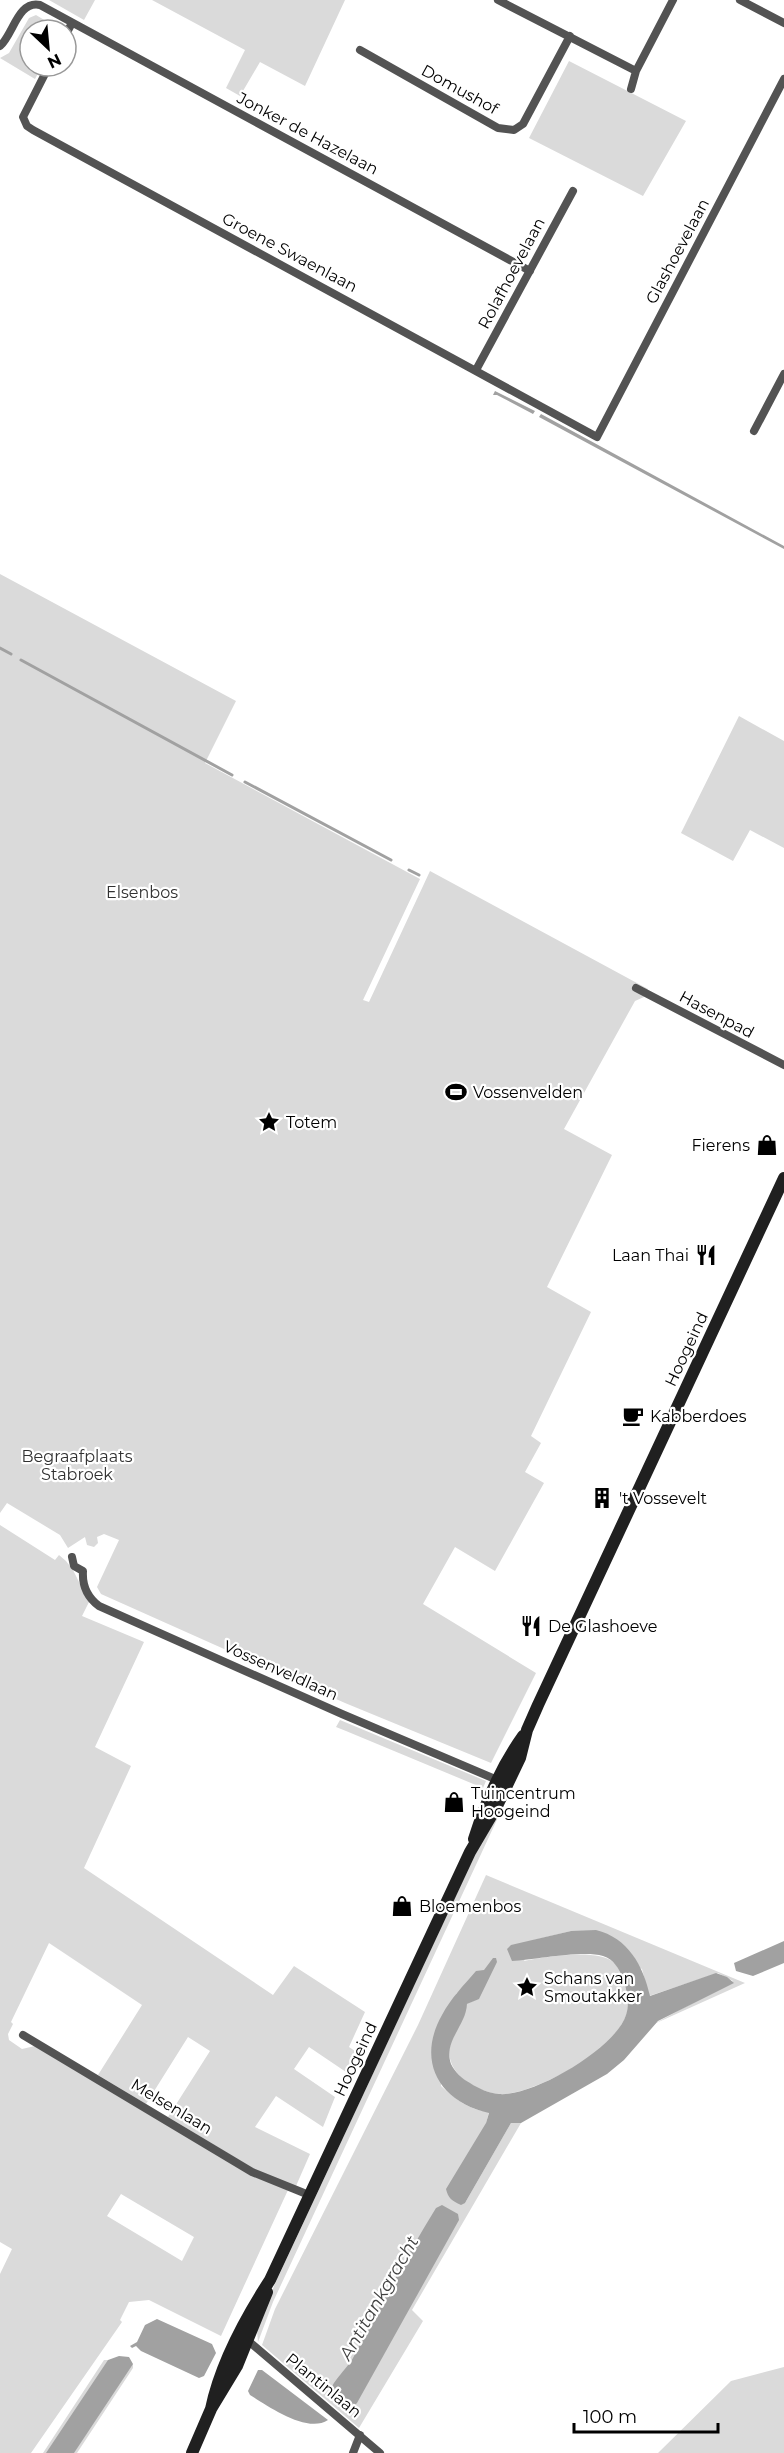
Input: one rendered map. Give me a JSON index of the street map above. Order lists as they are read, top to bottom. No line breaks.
{"streets":{"main road":["Hoogeind"],"street":["Domushof","Jonker de Hazelaan","Glashoevelaan","Groene Swaenlaan","Rolafhoevelaan","Hasenpad","Vossenveldlaan","Melsenlaan","Plantinlaan"]},"crossings":[["Jonker de Hazelaan","Rolafhoevelaan"],["Glashoevelaan","Groene Swaenlaan"],["Groene Swaenlaan","Rolafhoevelaan"],["Hoogeind","Vossenveldlaan"],["Hoogeind","Melsenlaan"],["Hoogeind","Plantinlaan"]],"water":["Antitankgracht"],"parks":["Elsenbos","Begraafplaats Stabroek"],"places":{"sports":["Vossenvelden"],"place":["Totem","Schans van Smoutakker"],"shop":["Fierens","Tuincentrum Hoogeind","Bloemenbos"],"restaurant":["Laan Thai","De Glashoeve"],"cafe":["Kabberdoes"],"building":["'t Vossevelt"]},"scale_bar":"100 m","north":"bottom right"}
